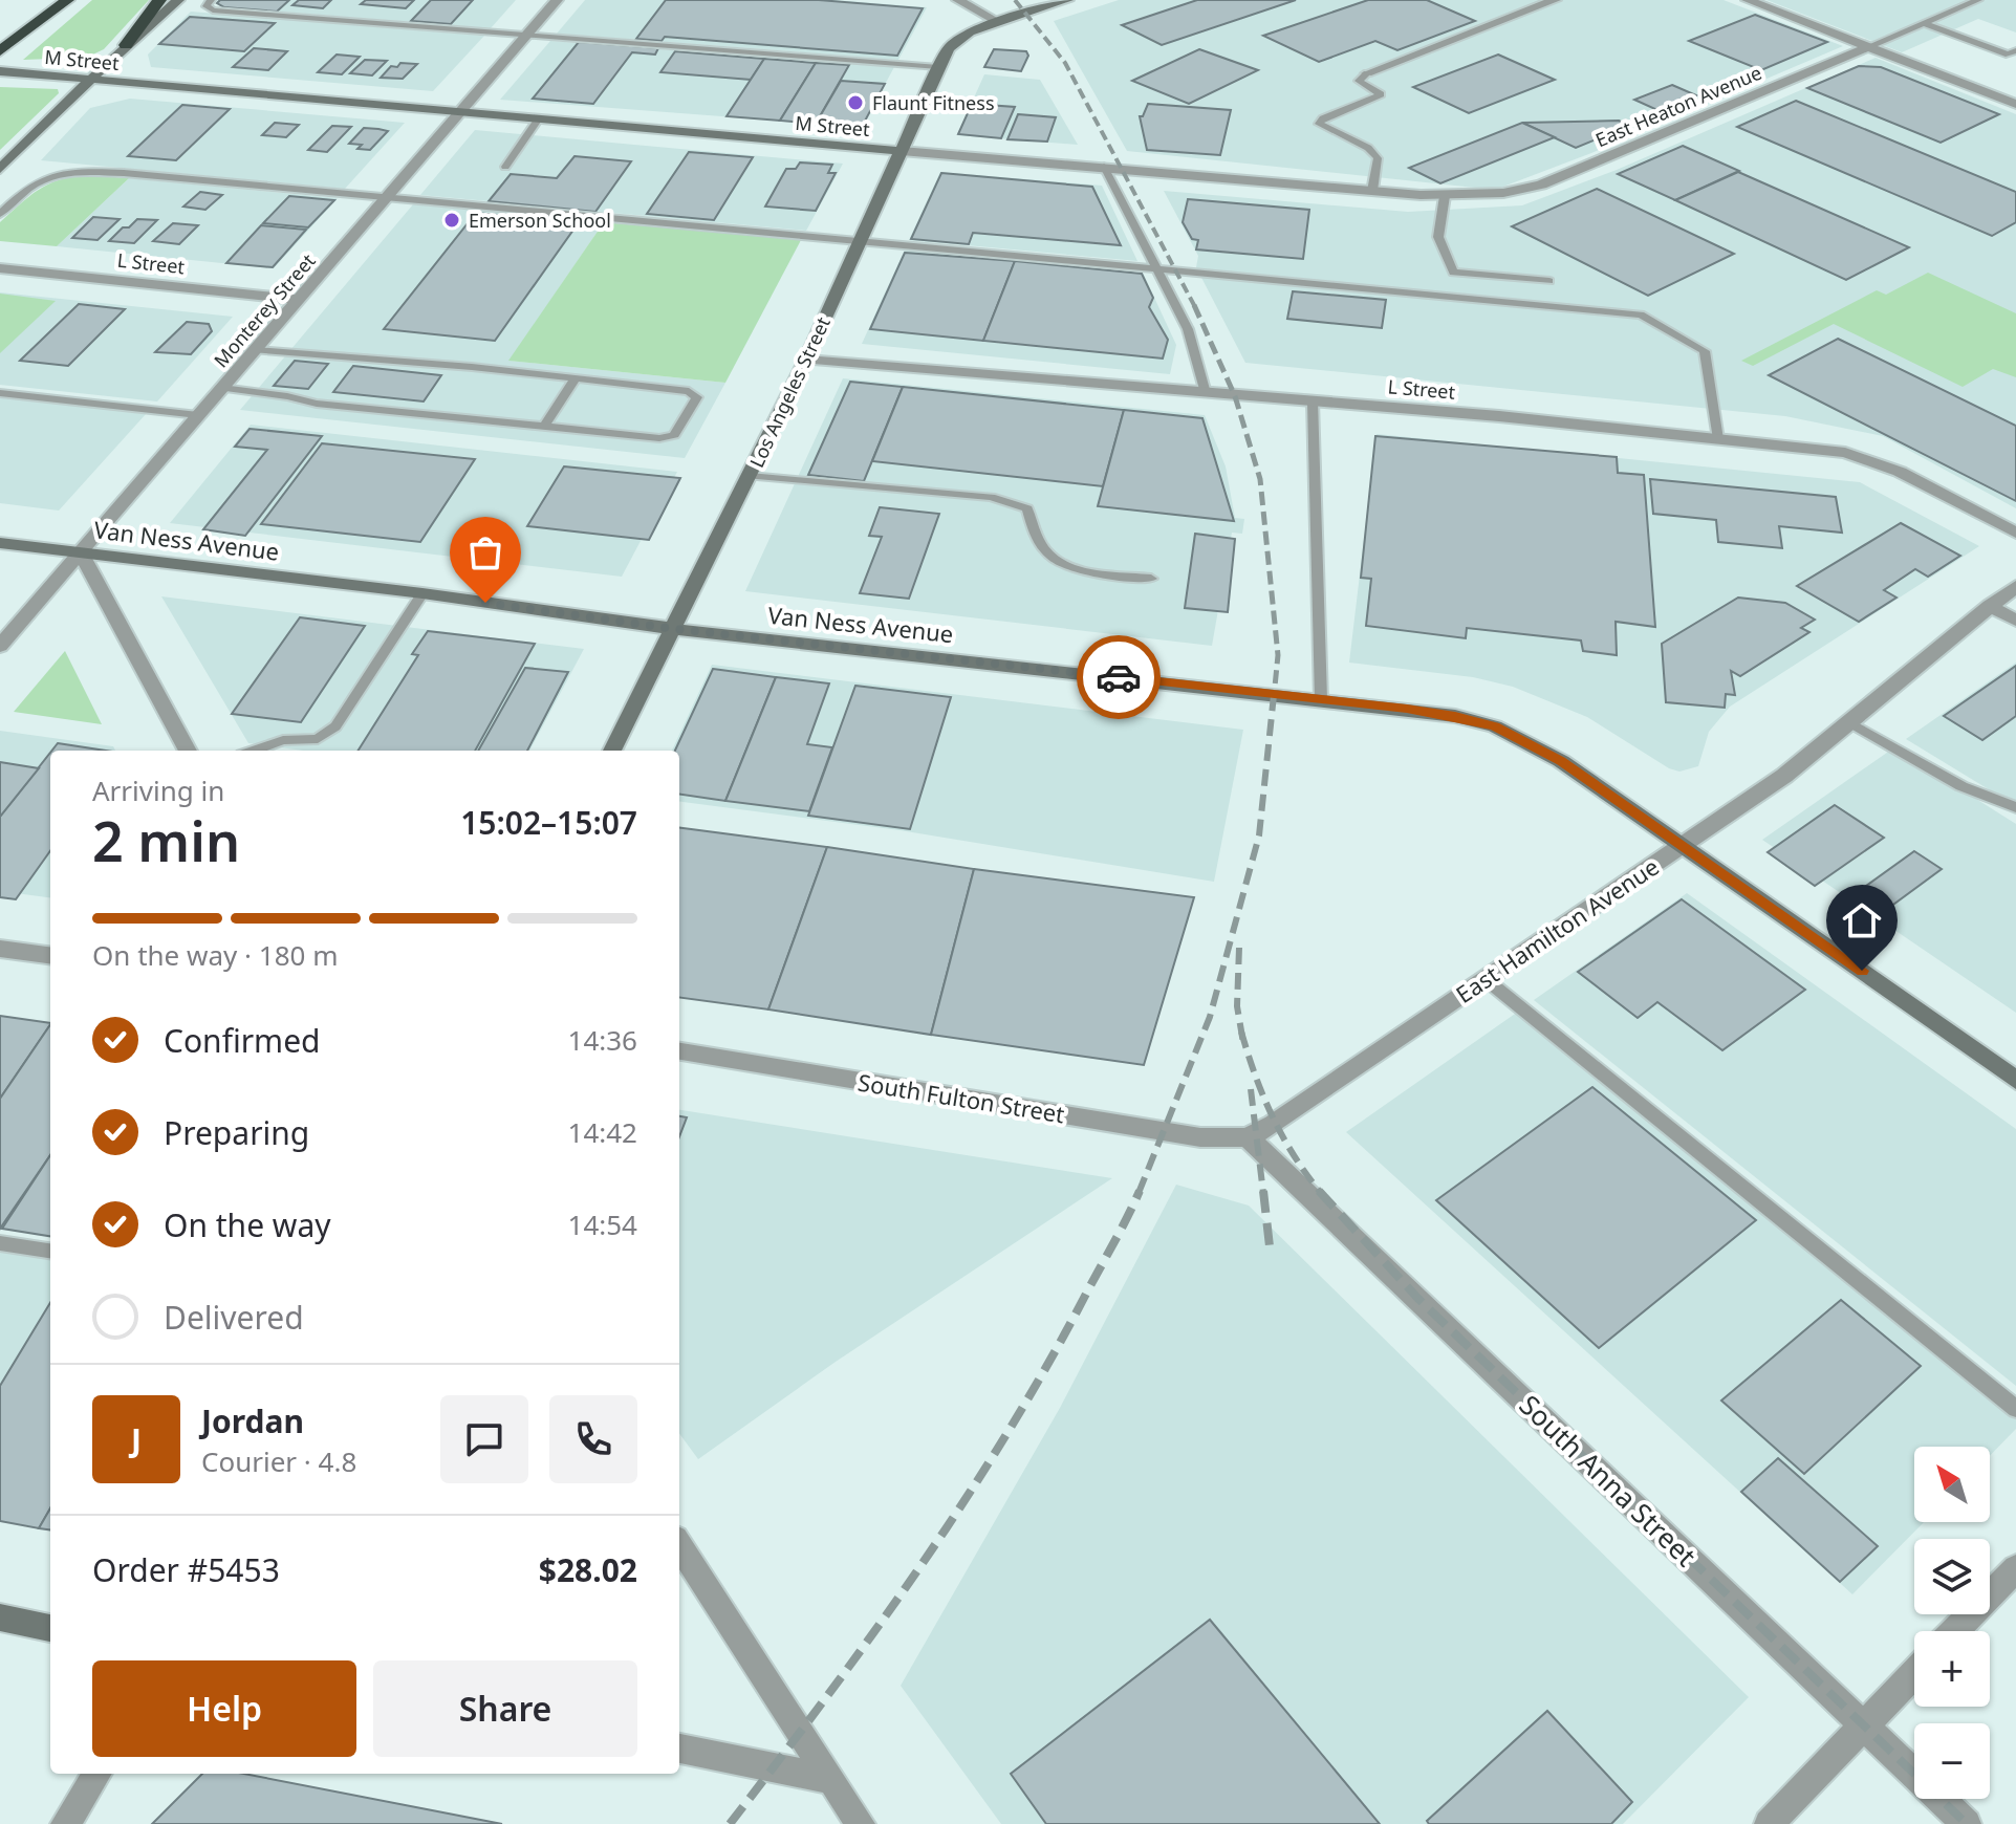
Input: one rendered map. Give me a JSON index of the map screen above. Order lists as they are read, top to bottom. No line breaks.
{"streets":{"street":["M Street","East Heaton Avenue","L Street","Monterey Street","Los Angeles Street","Van Ness Avenue","East Hamilton Avenue","South Fulton Street","South Anna Street"]},"crossings":[["M Street","East Heaton Avenue"],["M Street","Monterey Street"],["M Street","Los Angeles Street"],["L Street","Monterey Street"],["L Street","Los Angeles Street"],["Monterey Street","Van Ness Avenue"],["Los Angeles Street","Van Ness Avenue"],["Van Ness Avenue","East Hamilton Avenue"],["East Hamilton Avenue","South Fulton Street"],["East Hamilton Avenue","South Anna Street"],["South Fulton Street","South Anna Street"]],"places":["Flaunt Fitness","Emerson School"],"north":"top left","page":{"heading":["2 min","Arriving in","15:02–15:07"],"panel":["Jordan","Courier · 4.8","Order #5453","$28.02"],"bar":"On the way · 180 m","list":[["Confirmed","14:36"],["Preparing","14:42"],["On the way","14:54"],"Delivered"],"round":"J","map_buttons":["+","−"],"buttons":["Help","Share"]}}
